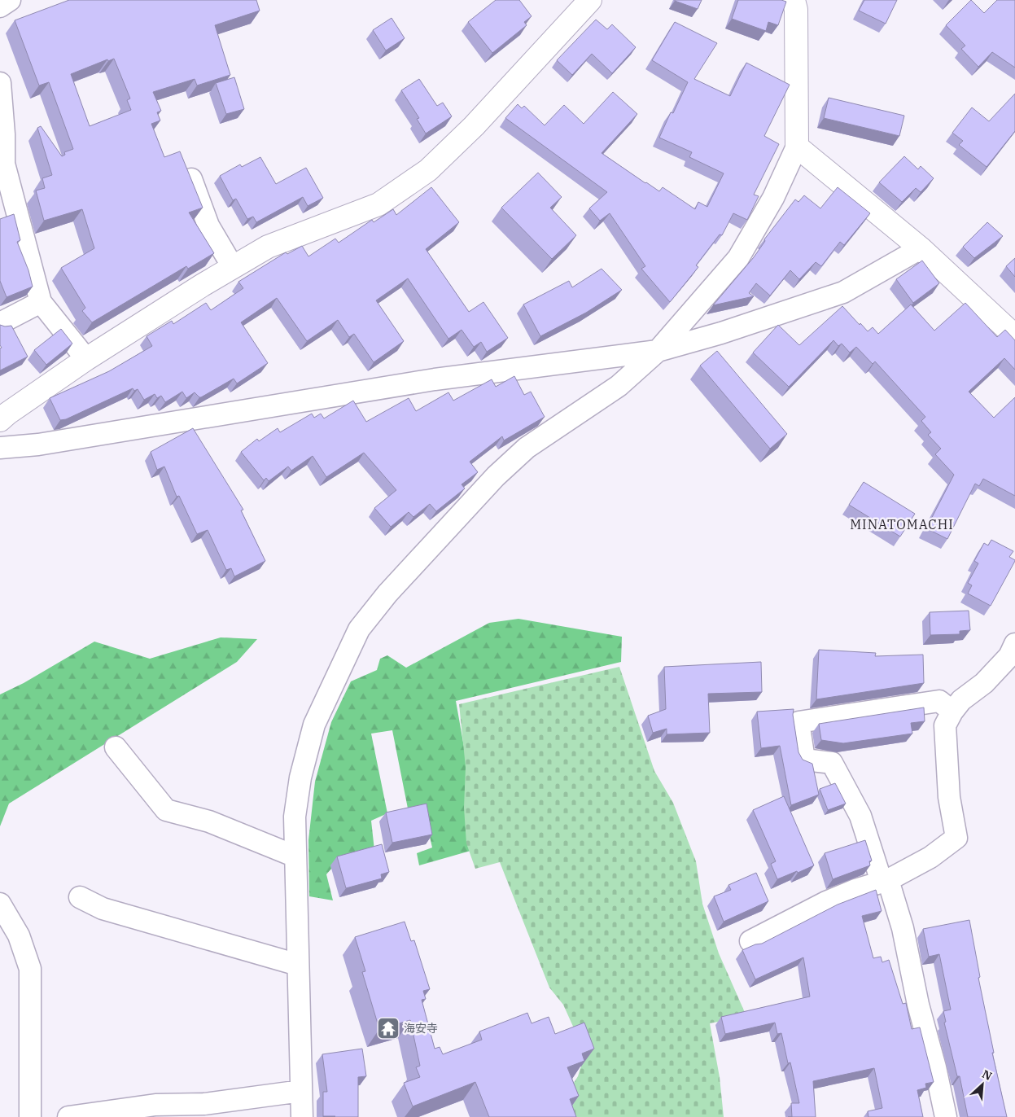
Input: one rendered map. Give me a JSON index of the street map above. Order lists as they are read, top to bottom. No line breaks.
{"districts":["MINATOMACHI"],"places":{"temple":["海安寺"]},"north":"top right"}
